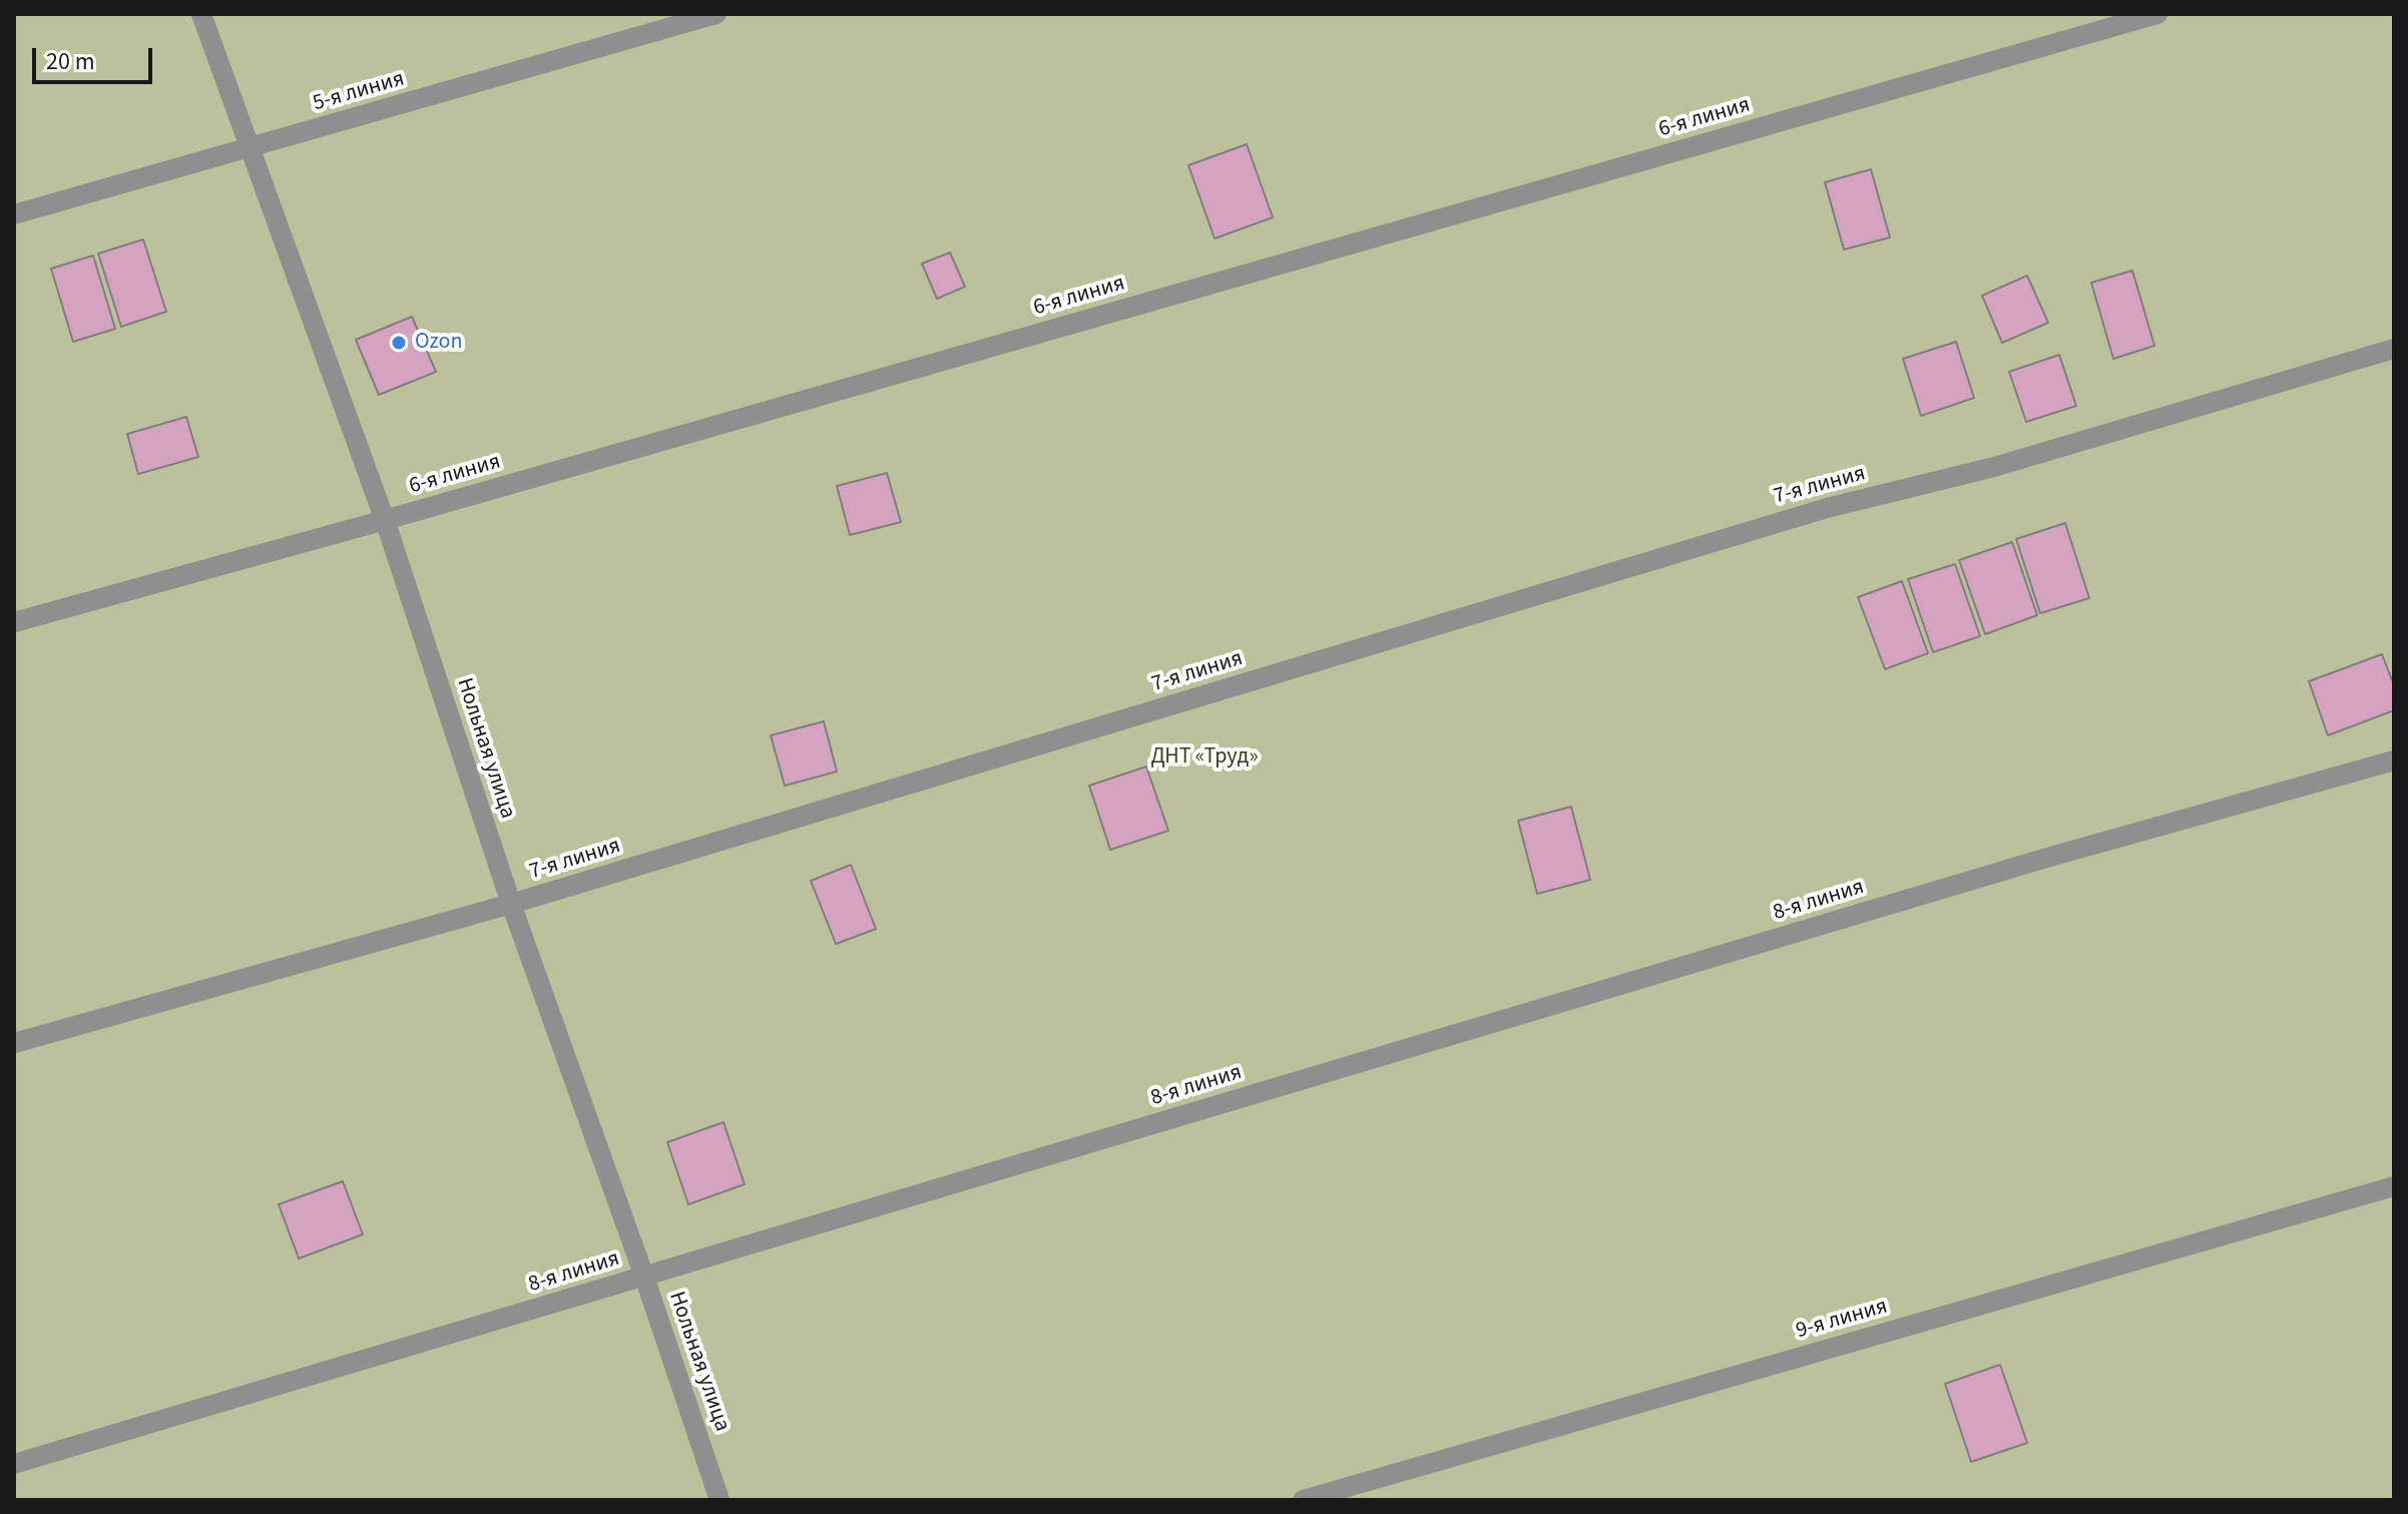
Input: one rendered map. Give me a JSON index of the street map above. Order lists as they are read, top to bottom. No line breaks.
{"streets":{"street":["5-я линия","6-я линия","7-я линия","Нольная улица","8-я линия","9-я линия"]},"crossings":[["5-я линия","Нольная улица"],["6-я линия","Нольная улица"],["7-я линия","Нольная улица"],["Нольная улица","8-я линия"]],"parks":["ДНТ «Труд»"],"places":["Ozon"],"scale_bar":"20 m"}
